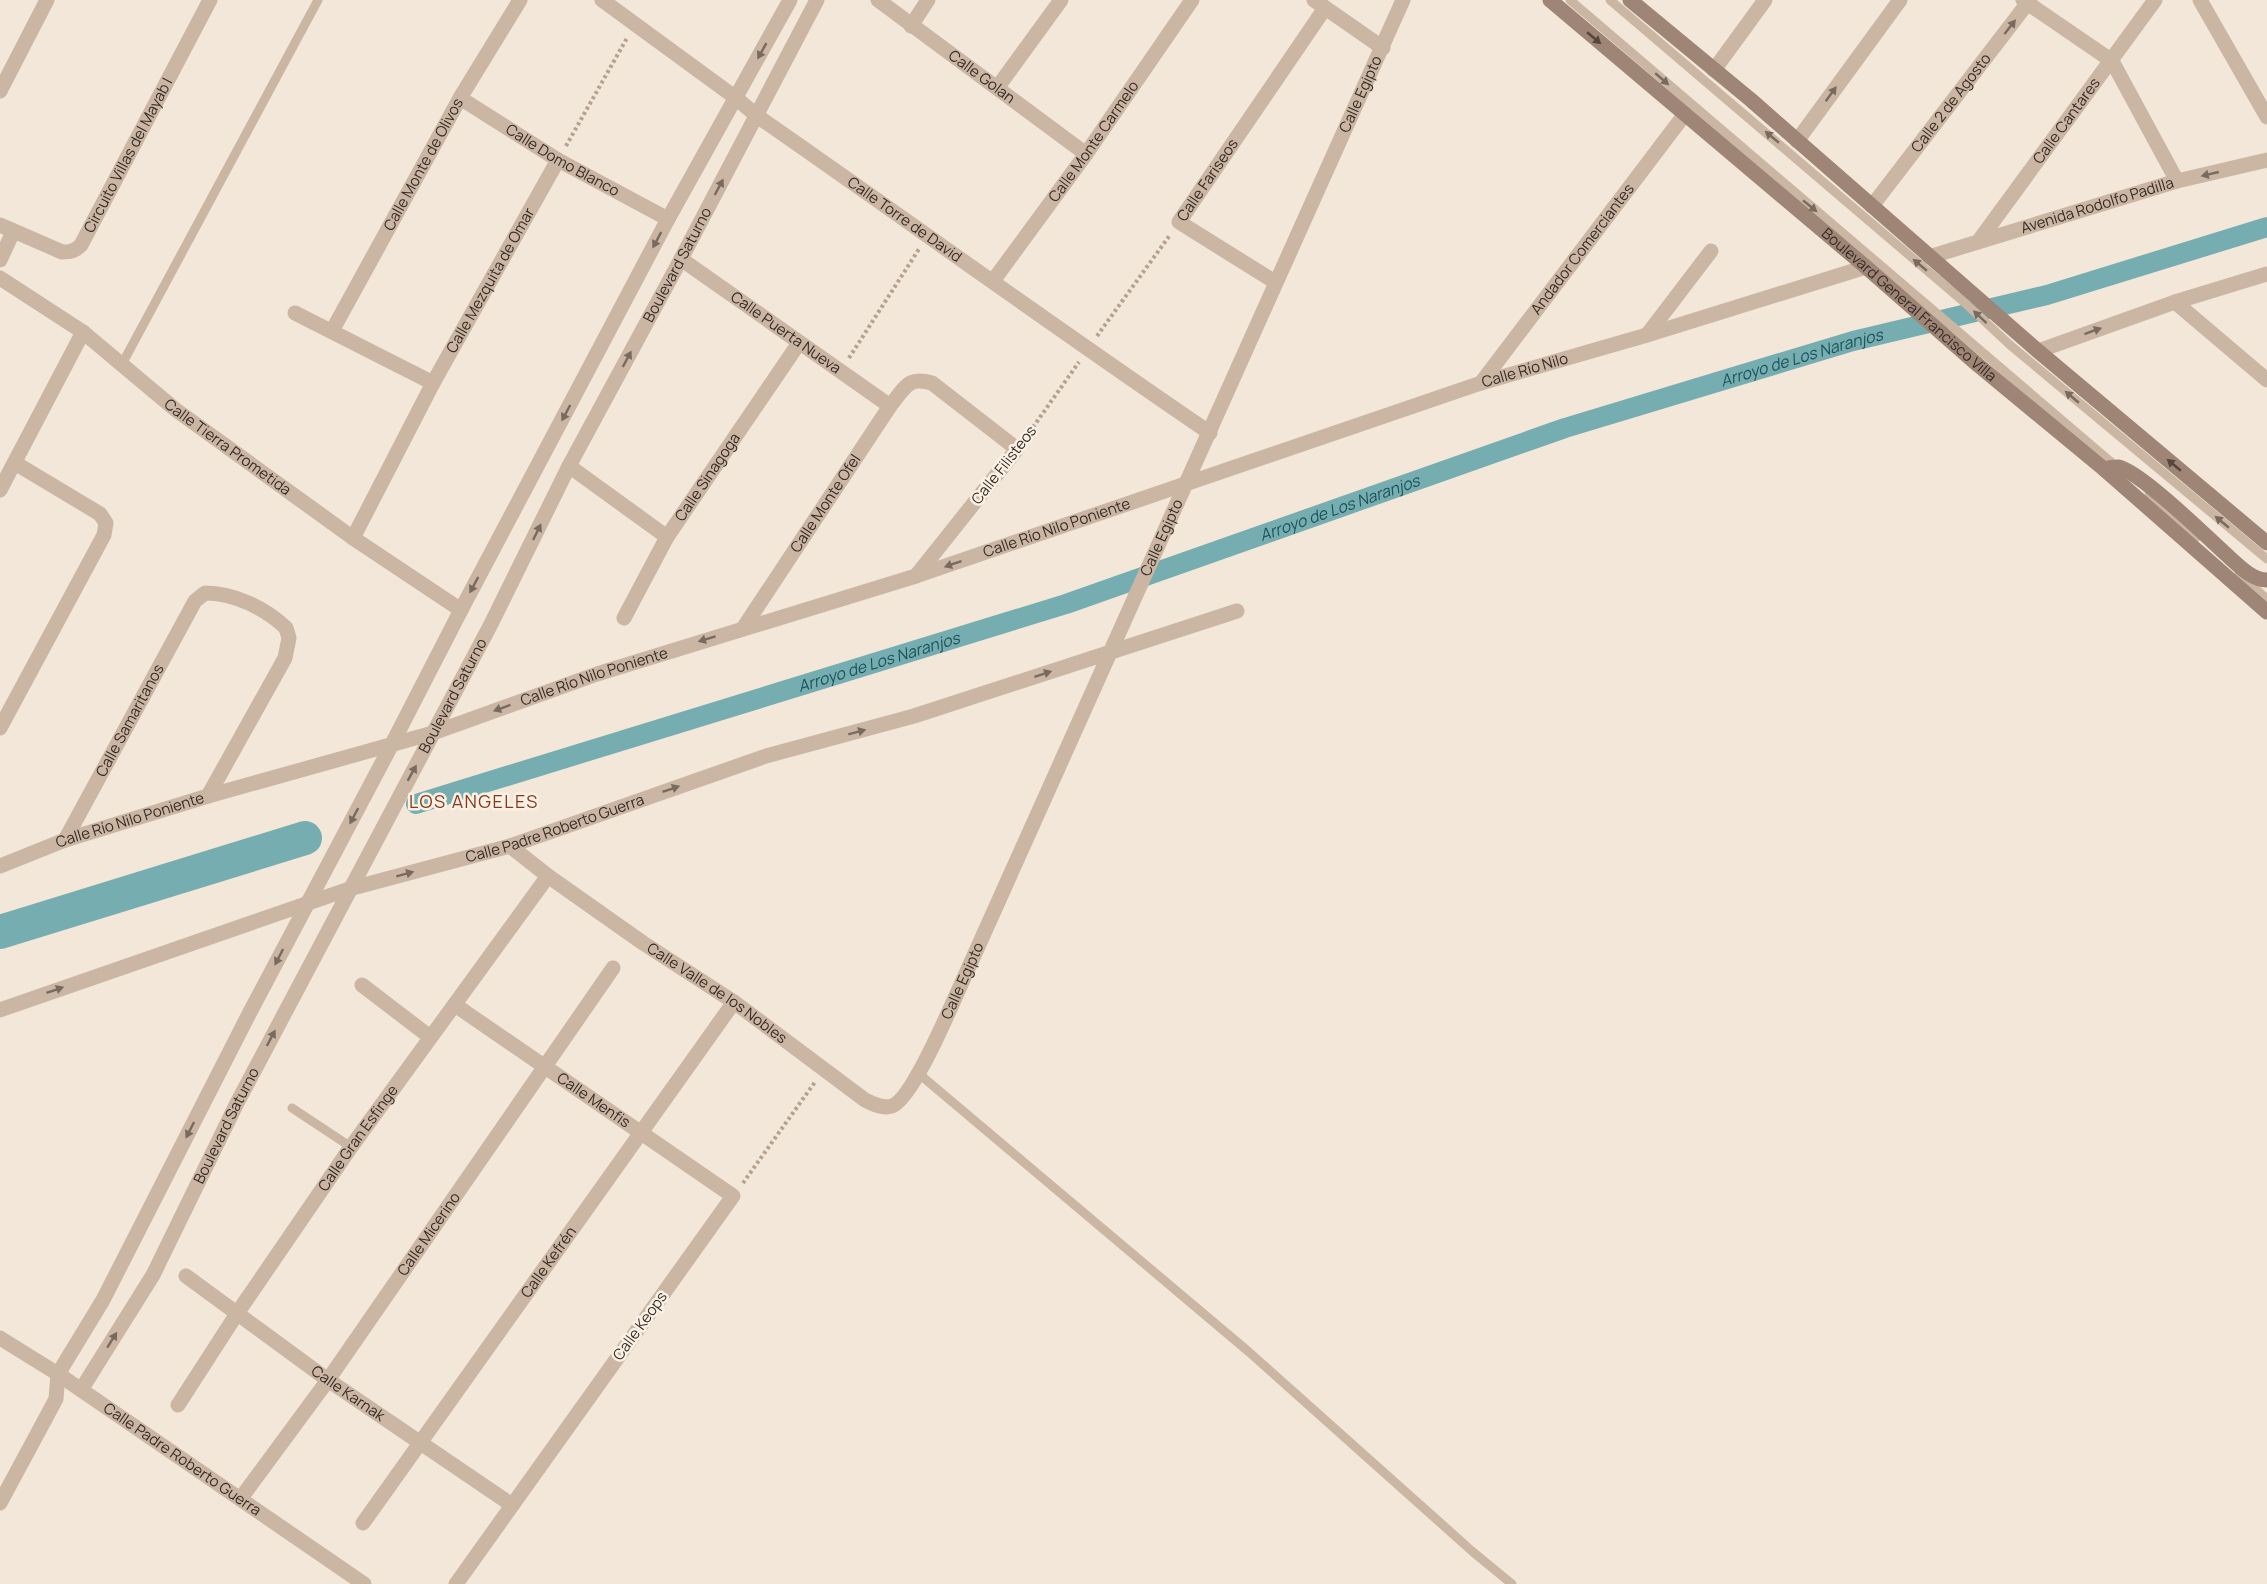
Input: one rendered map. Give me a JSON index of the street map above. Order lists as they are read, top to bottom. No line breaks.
{"streets":{"main road":["Boulevard General Francisco Villa"],"street":["Calle Golan","Calle Egipto","Calle 2 de Agosto","Calle Cantares","Calle Monte Carmelo","Circuito Villas del Mayab I","Calle Domo Blanco","Calle Monte de Olivos","Calle Fariseos","Avenida Rodolfo Padilla","Calle Torre de David","Andador Comerciantes","Boulevard Saturno","Calle Mezquita de Omar","Calle Puerta Nueva","Calle Río Nilo","Calle Tierra Prometida","Calle Filisteos","Calle Sinagoga","Calle Monte Ofel","Calle Río Nilo Poniente","Calle Samaritanos","Calle Padre Roberto Guerra","Calle Valle de los Nobles","Calle Menfis","Calle Gran Esfinge","Calle Micerino","Calle Kefrén","Calle Keops","Calle Karnak"]},"crossings":[["Calle Golan","Calle Monte Carmelo"],["Calle Egipto","Calle Torre de David"],["Calle Egipto","Calle Río Nilo"],["Calle Egipto","Calle Río Nilo Poniente"],["Calle Egipto","Calle Padre Roberto Guerra"],["Calle Egipto","Calle Valle de los Nobles"],["Calle Cantares","Avenida Rodolfo Padilla"],["Calle Monte Carmelo","Calle Torre de David"],["Calle Domo Blanco","Calle Monte de Olivos"],["Calle Domo Blanco","Boulevard Saturno"],["Calle Domo Blanco","Calle Mezquita de Omar"],["Calle Fariseos","Calle Torre de David"],["Calle Fariseos","Calle Filisteos"],["Calle Torre de David","Boulevard Saturno"],["Calle Torre de David","Calle Filisteos"],["Andador Comerciantes","Boulevard General Francisco Villa"],["Andador Comerciantes","Calle Río Nilo"],["Boulevard Saturno","Calle Puerta Nueva"],["Boulevard Saturno","Calle Tierra Prometida"],["Boulevard Saturno","Calle Río Nilo Poniente"],["Boulevard Saturno","Calle Padre Roberto Guerra"],["Calle Mezquita de Omar","Calle Tierra Prometida"],["Boulevard General Francisco Villa","Calle Río Nilo"],["Calle Puerta Nueva","Calle Sinagoga"],["Calle Puerta Nueva","Calle Monte Ofel"],["Calle Río Nilo","Calle Río Nilo Poniente"],["Calle Filisteos","Calle Monte Ofel"],["Calle Filisteos","Calle Río Nilo Poniente"],["Calle Monte Ofel","Calle Río Nilo Poniente"],["Calle Río Nilo Poniente","Calle Samaritanos"],["Calle Padre Roberto Guerra","Calle Valle de los Nobles"],["Calle Padre Roberto Guerra","Calle Micerino"],["Calle Valle de los Nobles","Calle Gran Esfinge"],["Calle Valle de los Nobles","Calle Kefrén"],["Calle Menfis","Calle Gran Esfinge"],["Calle Menfis","Calle Micerino"],["Calle Menfis","Calle Kefrén"],["Calle Menfis","Calle Keops"],["Calle Gran Esfinge","Calle Karnak"],["Calle Micerino","Calle Karnak"],["Calle Kefrén","Calle Karnak"],["Calle Keops","Calle Karnak"]],"one_way":["Calle Río Nilo Poniente","Calle Padre Roberto Guerra"],"districts":["LOS ANGELES"],"water":["Arroyo de Los Naranjos"]}
